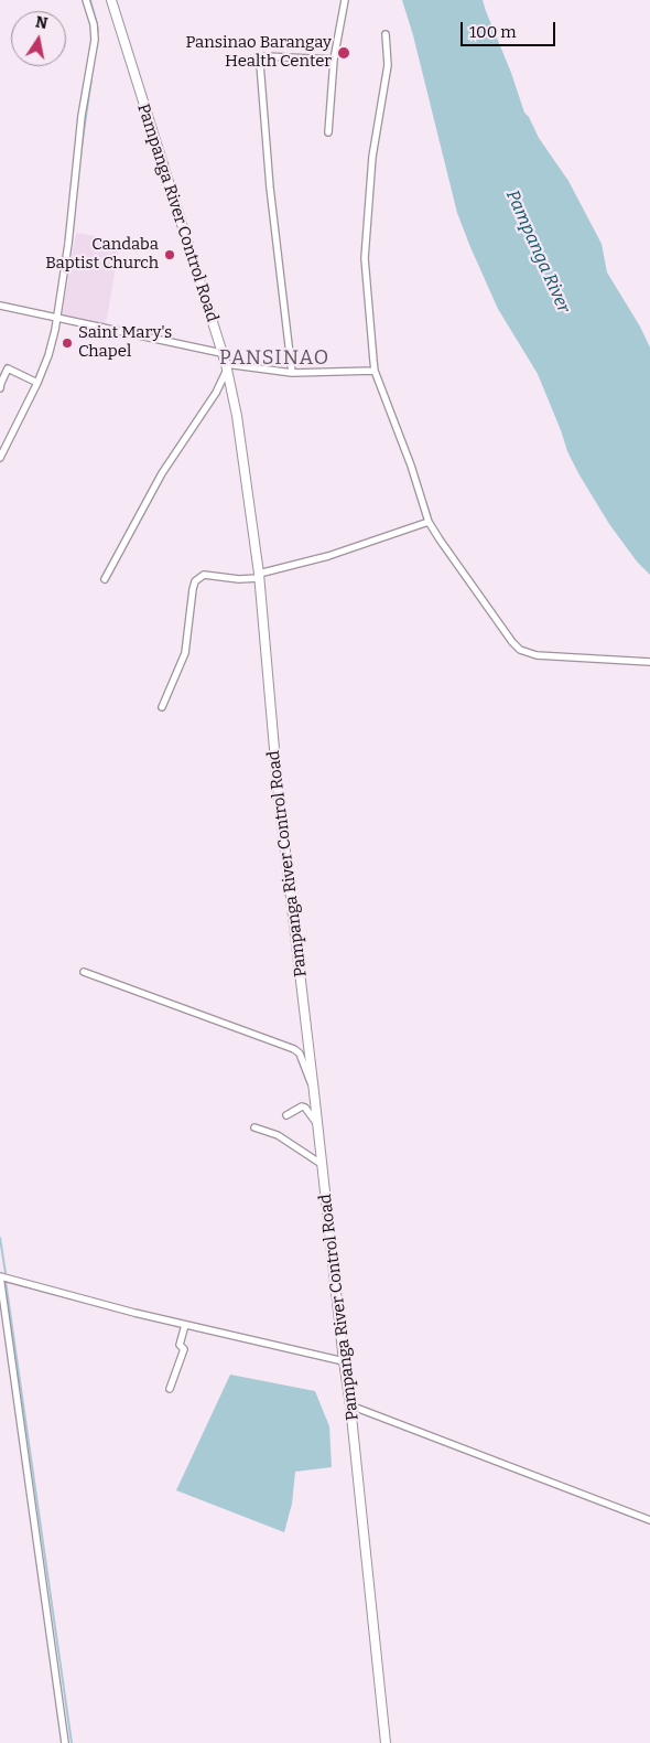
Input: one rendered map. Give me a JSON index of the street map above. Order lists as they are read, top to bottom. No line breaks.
{"streets":{"main road":["Pampanga River Control Road"]},"districts":["PANSINAO"],"water":["Pampanga River"],"places":["Pansinao Barangay Health Center","Candaba Baptist Church","Saint Mary's Chapel"],"scale_bar":"100 m","north":"top"}
